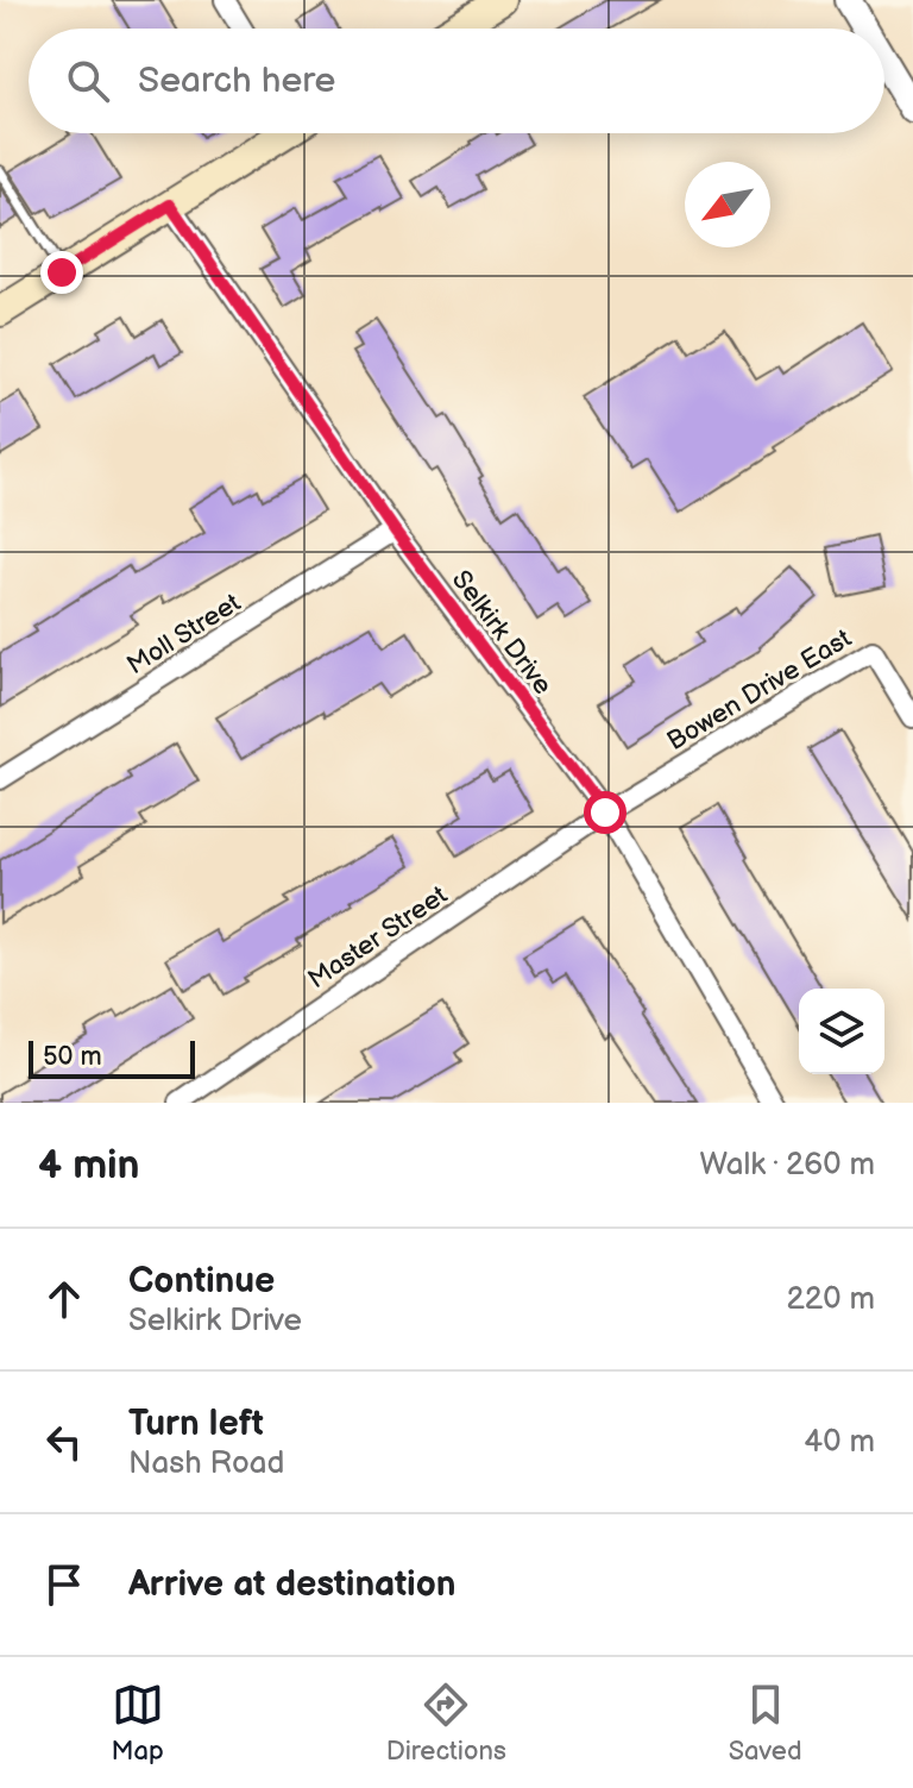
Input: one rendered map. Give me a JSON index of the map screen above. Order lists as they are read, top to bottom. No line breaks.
{"streets":{"street":["Selkirk Drive","Moll Street","Bowen Drive East","Master Street"]},"crossings":[["Selkirk Drive","Moll Street"],["Selkirk Drive","Bowen Drive East"],["Selkirk Drive","Master Street"],["Bowen Drive East","Master Street"]],"scale_bar":"50 m","north":"bottom left","page":{"search":"Search here","scale":"50 m","heading":["4 min","Walk · 260 m"],"list":[["Continue","Selkirk Drive","220 m"],["Turn left","Nash Road","40 m"],"Arrive at destination"],"nav":["Map","Directions","Saved"]}}
